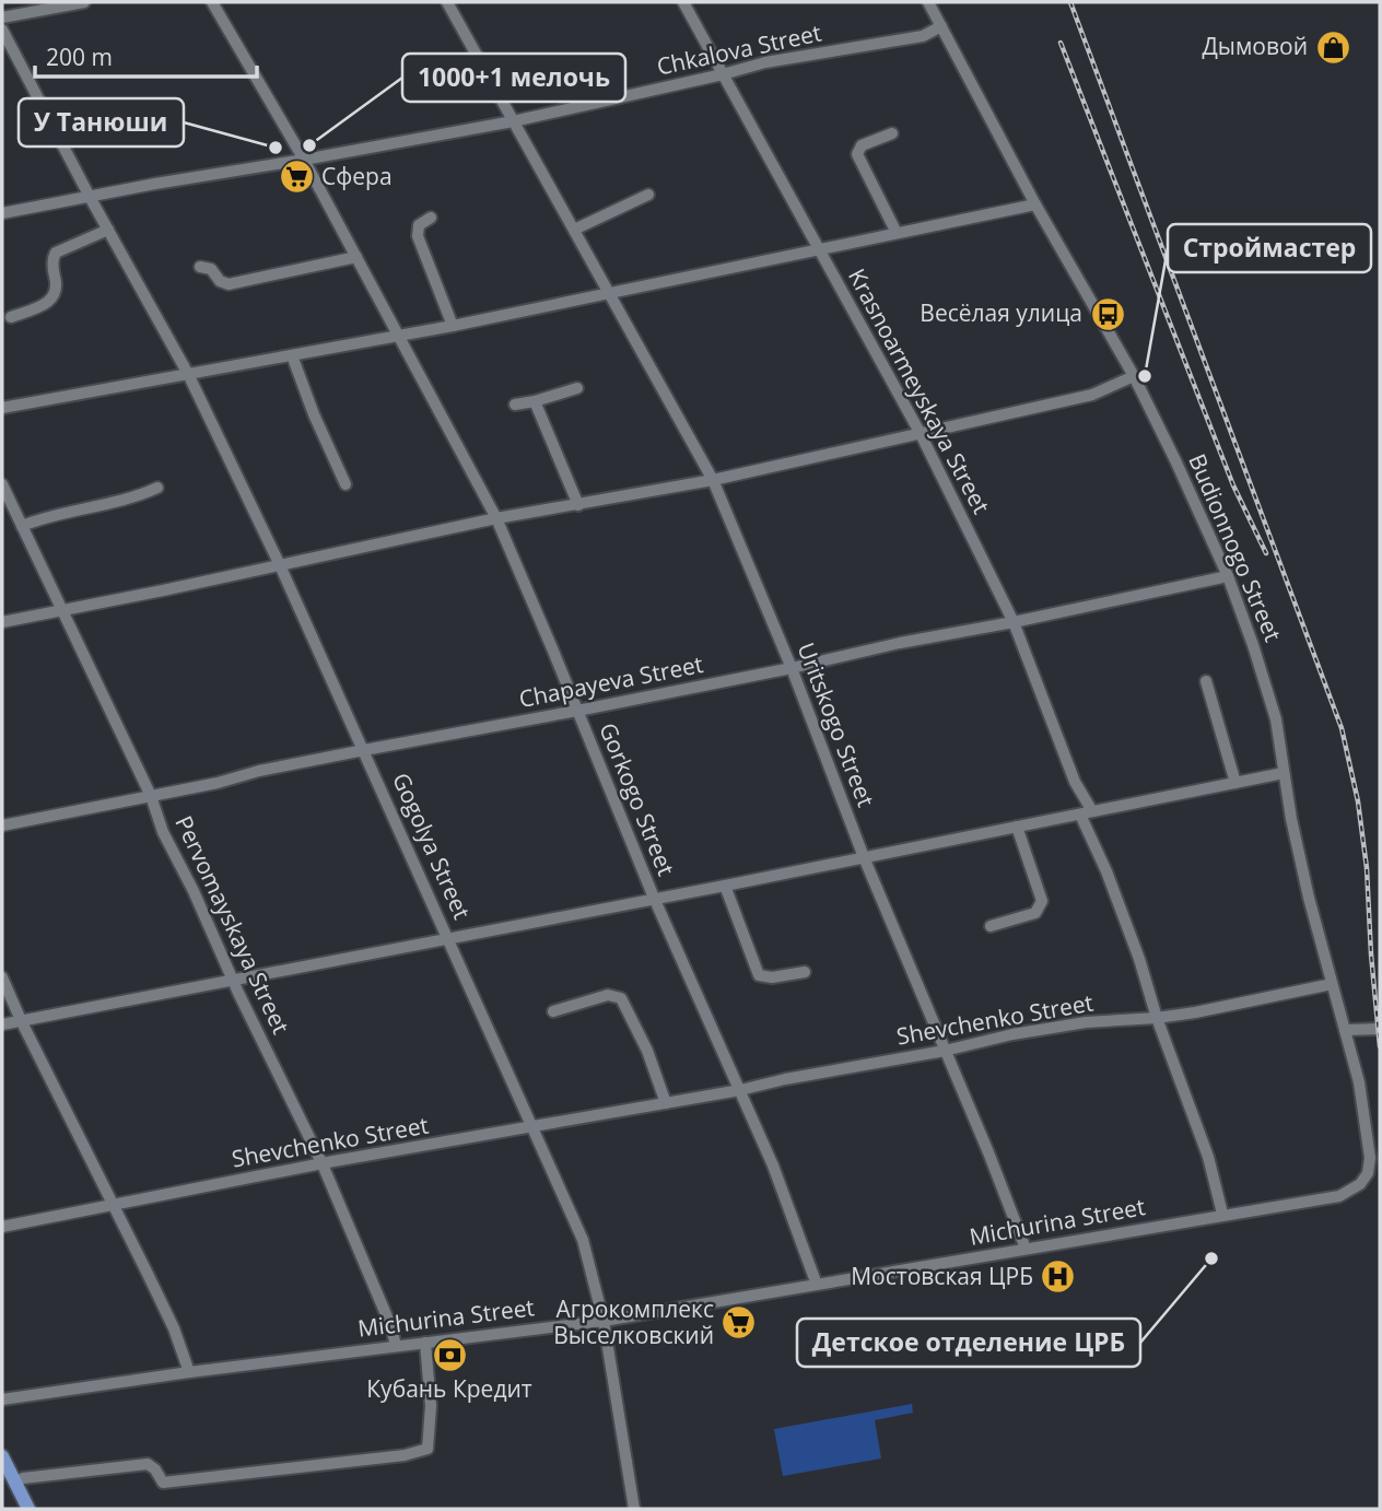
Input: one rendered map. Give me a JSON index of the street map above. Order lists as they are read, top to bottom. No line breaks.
{"streets":{"street":["Chkalova Street","Krasnoarmeyskaya Street","Budionnogo Street","Chapayeva Street","Uritskogo Street","Gorkogo Street","Gogolya Street","Pervomayskaya Street","Shevchenko Street","Michurina Street"]},"crossings":[["Chkalova Street","Krasnoarmeyskaya Street"],["Chkalova Street","Budionnogo Street"],["Chkalova Street","Uritskogo Street"],["Chkalova Street","Gorkogo Street"],["Chkalova Street","Gogolya Street"],["Krasnoarmeyskaya Street","Chapayeva Street"],["Krasnoarmeyskaya Street","Shevchenko Street"],["Krasnoarmeyskaya Street","Michurina Street"],["Budionnogo Street","Chapayeva Street"],["Budionnogo Street","Shevchenko Street"],["Budionnogo Street","Michurina Street"],["Chapayeva Street","Uritskogo Street"],["Chapayeva Street","Gorkogo Street"],["Chapayeva Street","Gogolya Street"],["Chapayeva Street","Pervomayskaya Street"],["Uritskogo Street","Shevchenko Street"],["Uritskogo Street","Michurina Street"],["Gorkogo Street","Shevchenko Street"],["Gorkogo Street","Michurina Street"],["Gogolya Street","Shevchenko Street"],["Gogolya Street","Michurina Street"],["Pervomayskaya Street","Shevchenko Street"],["Pervomayskaya Street","Michurina Street"]],"places":{"shop":["Дымовой"],"other":["1000+1 мелочь","У Танюши","Строймастер","Детское отделение ЦРБ"],"supermarket":["Сфера","Агрокомплекс Выселковский"],"bus stop":["Весёлая улица"],"hospital":["Мостовская ЦРБ"],"bank":["Кубань Кредит"]},"scale_bar":"200 m"}
